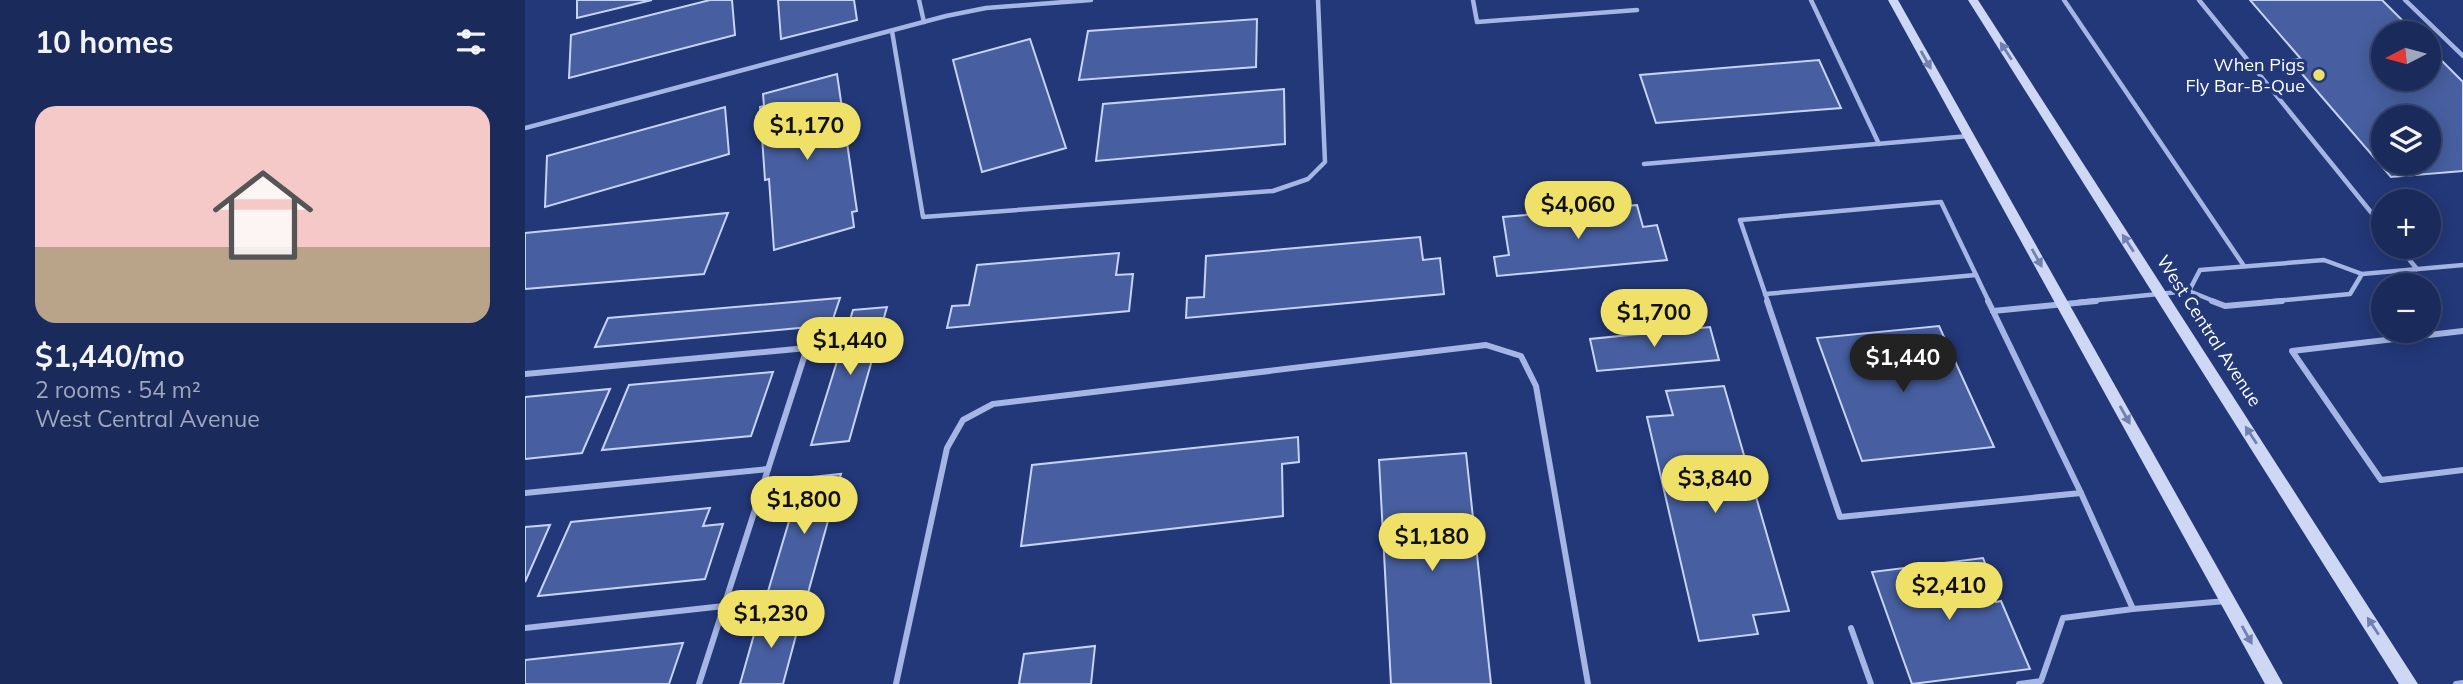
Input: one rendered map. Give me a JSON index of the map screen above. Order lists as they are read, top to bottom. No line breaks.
{"streets":{"main road":["West Central Avenue"]},"places":["When Pigs Fly Bar-B-Que"],"north":"left","page":{"heading":"10 homes","map_buttons":["+","−"],"list":[{"name":"$1,440/mo","note":"2 rooms · 54 m² · West Central Avenue"}],"price":["$1,170","$4,060","$1,700","$1,440","$1,440","$3,840","$1,800","$1,180","$2,410","$1,230"]}}
